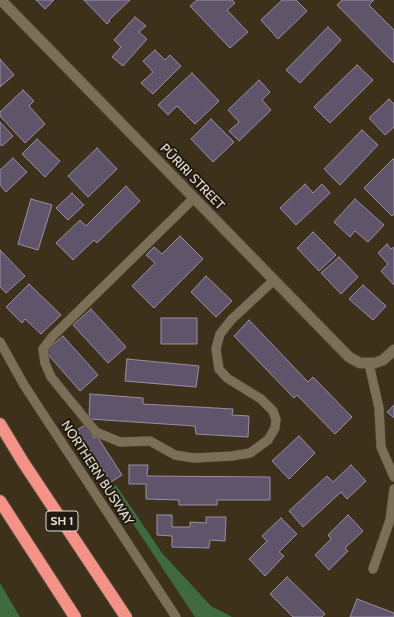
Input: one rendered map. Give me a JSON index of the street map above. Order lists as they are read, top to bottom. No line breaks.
{"streets":{"highway":["SH 1"],"street":["PŪRIRI STREET"],"lane":["NORTHERN BUSWAY"]}}
